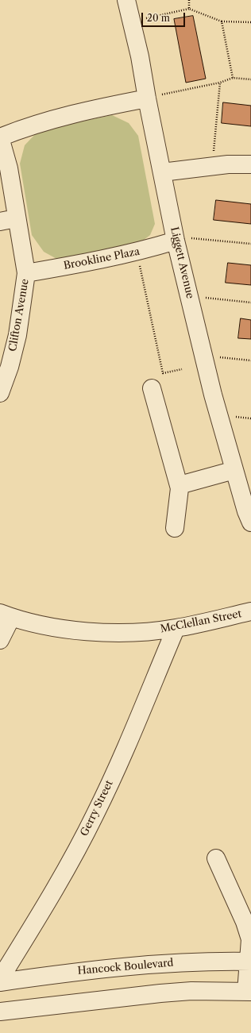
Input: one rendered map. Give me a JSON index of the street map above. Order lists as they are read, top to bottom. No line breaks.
{"streets":{"street":["Brookline Plaza","Liggett Avenue","Clifton Avenue","McClellan Street","Gerry Street","Hancock Boulevard"]},"crossings":[["Brookline Plaza","Liggett Avenue"],["Brookline Plaza","Clifton Avenue"],["McClellan Street","Gerry Street"]],"scale_bar":"20 m"}
